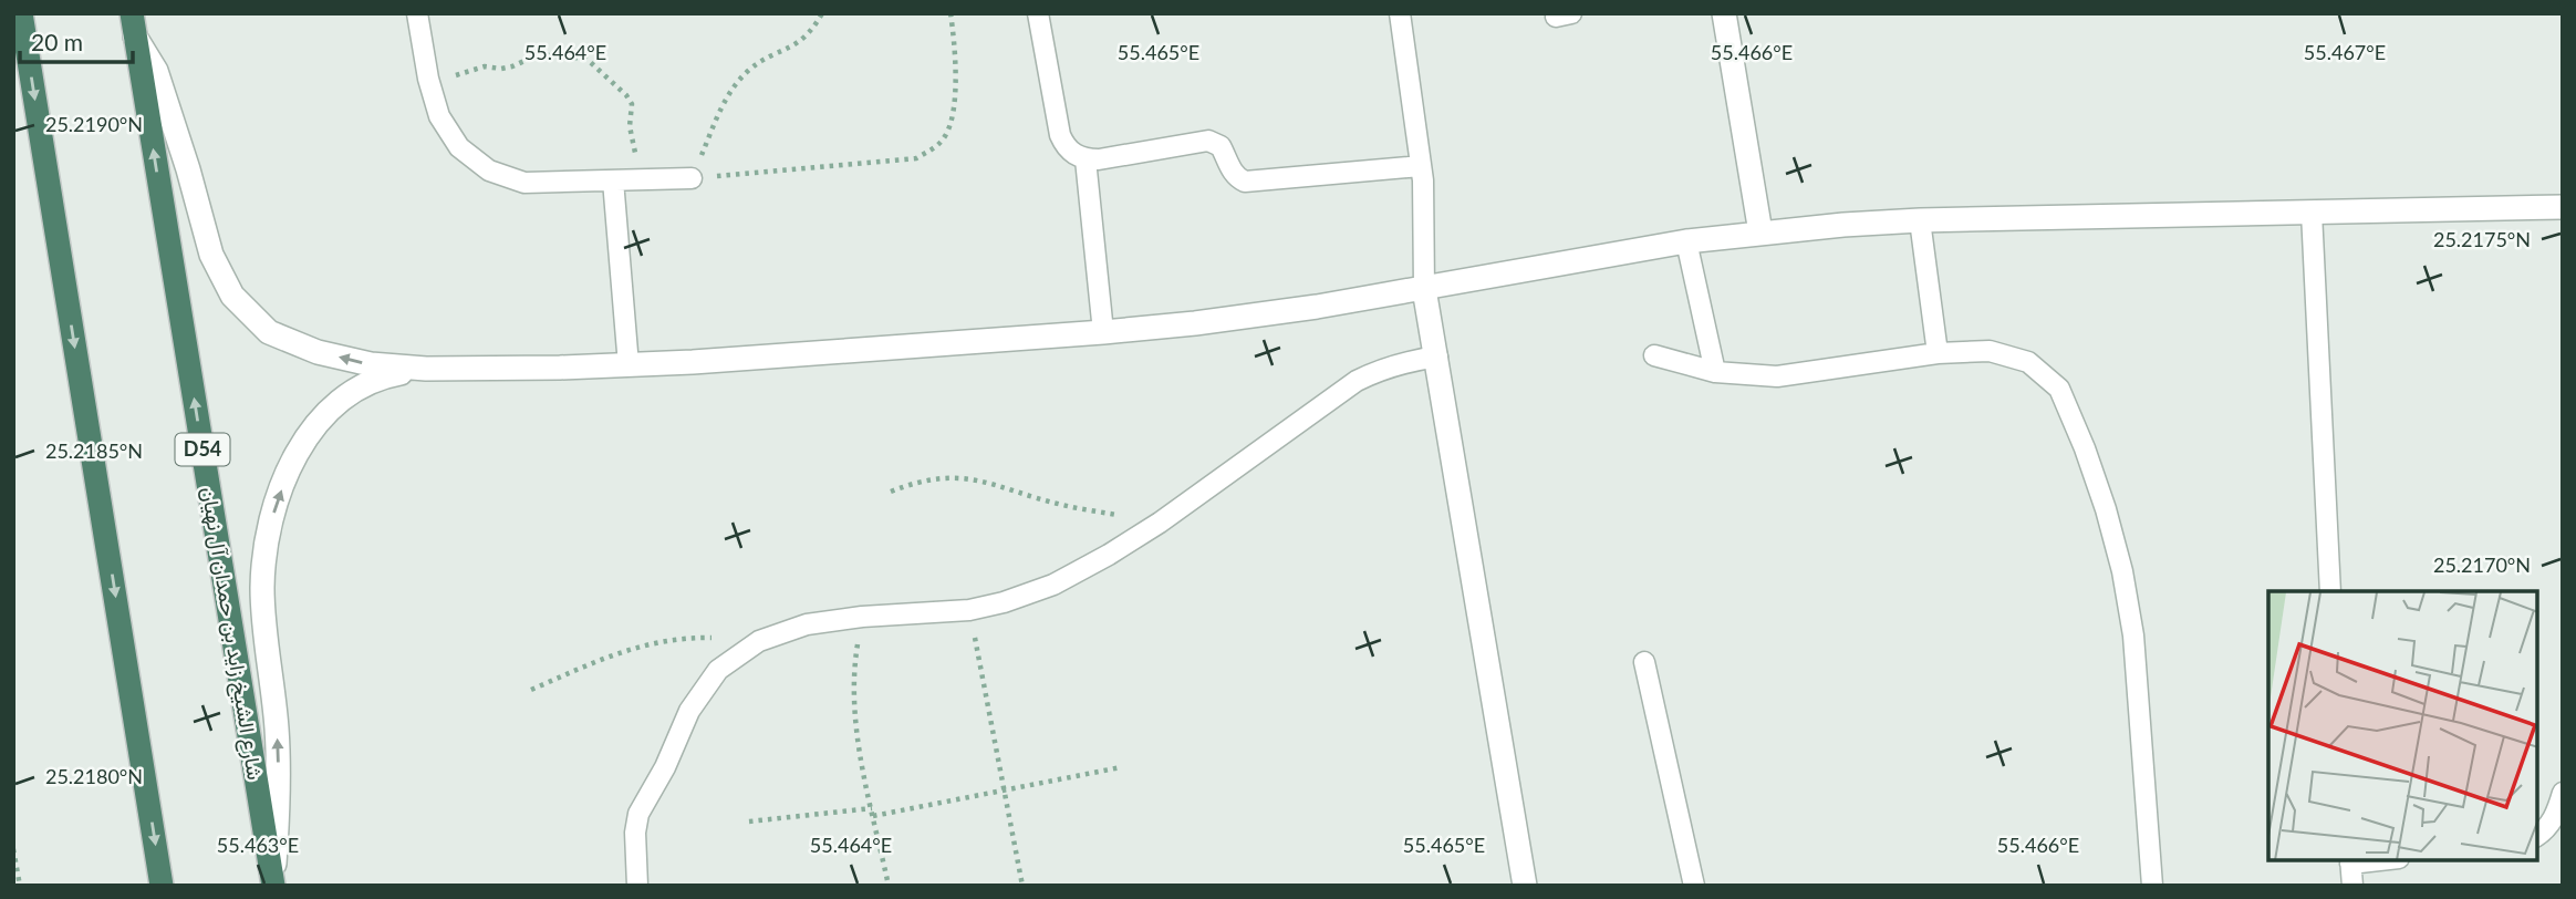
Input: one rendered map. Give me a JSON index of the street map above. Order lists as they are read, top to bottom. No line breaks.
{"streets":{"highway":["D54","شارع الشيخ زايد بن حمدان آل نهيان"]},"scale_bar":"20 m","coordinates":["55.464°E","55.465°E","55.466°E","55.467°E","25.2190°N","25.2175°N","25.2185°N","25.2170°N","25.2180°N","55.463°E"]}
